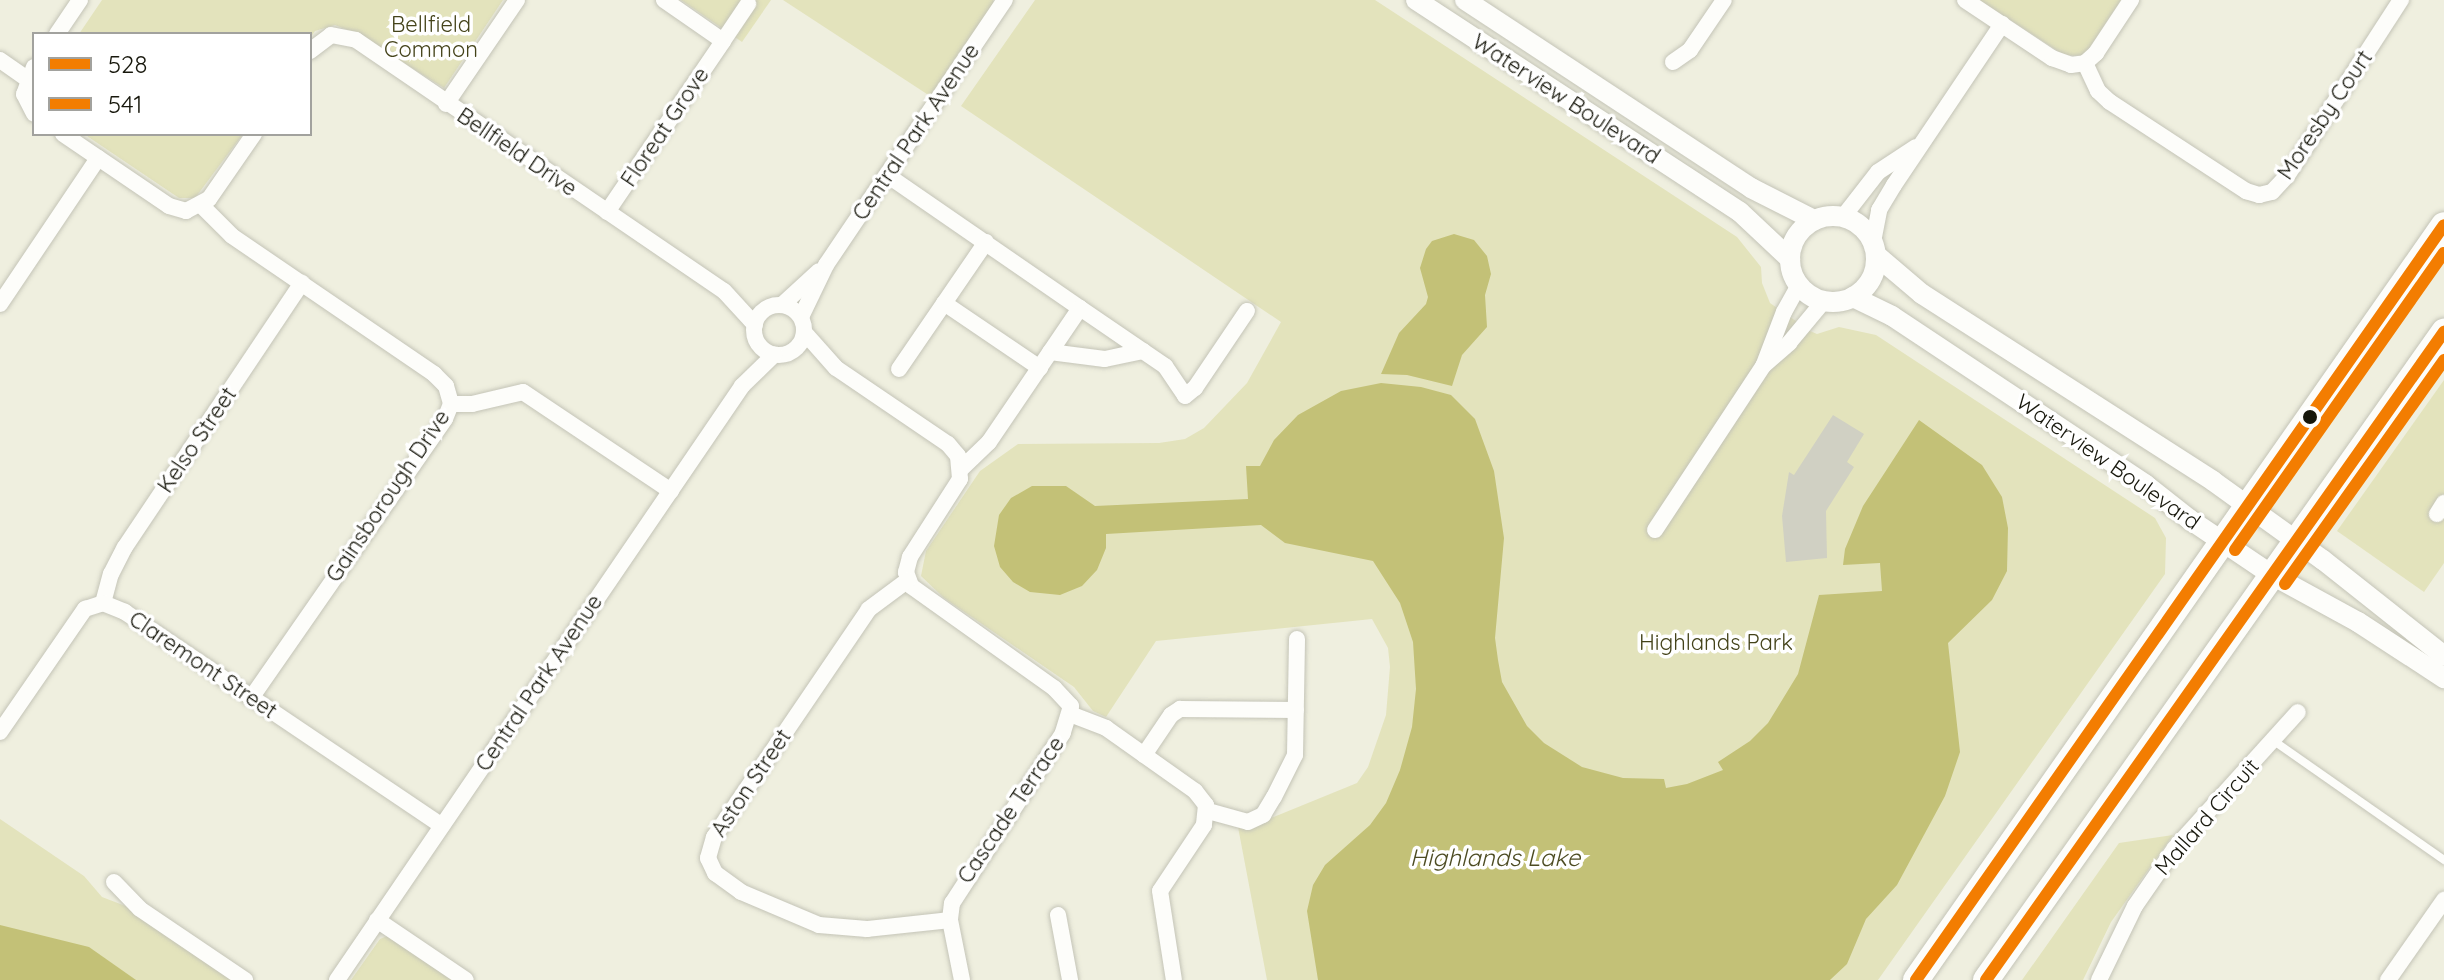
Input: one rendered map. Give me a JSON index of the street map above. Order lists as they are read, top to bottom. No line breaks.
{"streets":{"street":["Waterview Boulevard","Moresby Court","Floreat Grove","Central Park Avenue","Bellfield Drive","Kelso Street","Gainsborough Drive","Claremont Street","Aston Street","Cascade Terrace","Mallard Circuit"]},"crossings":[["Floreat Grove","Bellfield Drive"],["Central Park Avenue","Bellfield Drive"],["Central Park Avenue","Claremont Street"],["Kelso Street","Gainsborough Drive"],["Kelso Street","Claremont Street"],["Gainsborough Drive","Claremont Street"],["Aston Street","Cascade Terrace"]],"water":["Highlands Lake"],"parks":["Bellfield Common","Highlands Park"],"lines":["transit line 528","transit line 541"],"legend":["528","541"]}
